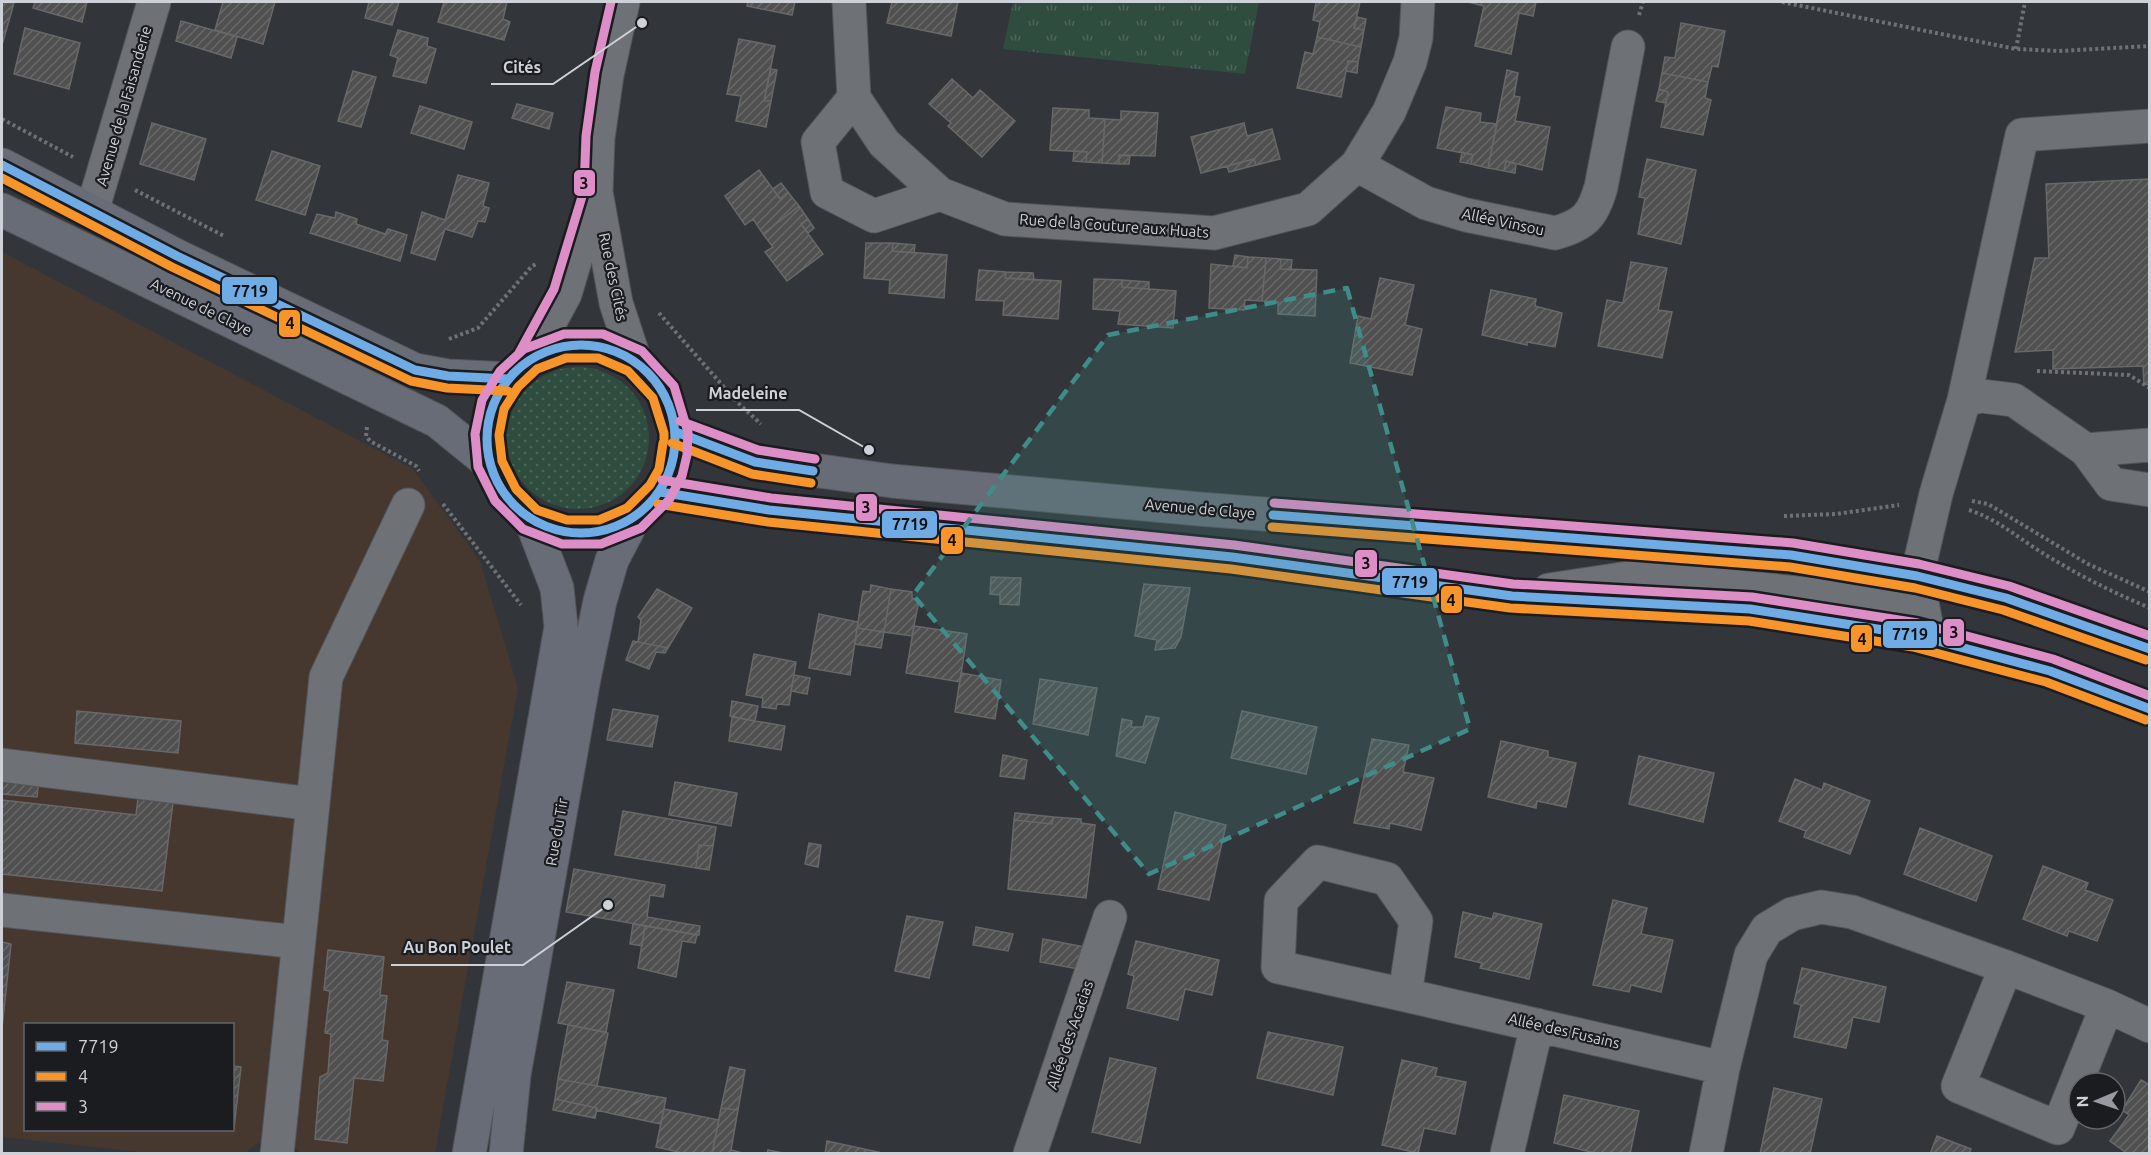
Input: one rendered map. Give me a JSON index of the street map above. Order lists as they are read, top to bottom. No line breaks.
{"streets":{"main road":["Avenue de Claye","Rue du Tir"],"street":["Avenue de la Faisanderie","Allée Vinsou","Rue de la Couture aux Huats","Rue des Cités","Allée des Fusains","Allée des Acacias"]},"crossings":[["Allée Vinsou","Rue de la Couture aux Huats"],["Rue des Cités","Avenue de Claye"],["Rue des Cités","Rue du Tir"],["Avenue de Claye","Rue du Tir"]],"places":["Cités","Madeleine","Au Bon Poulet"],"lines":["transit line 3","transit line 7719","transit line 4"],"legend":["7719","4","3"],"north":"left"}
